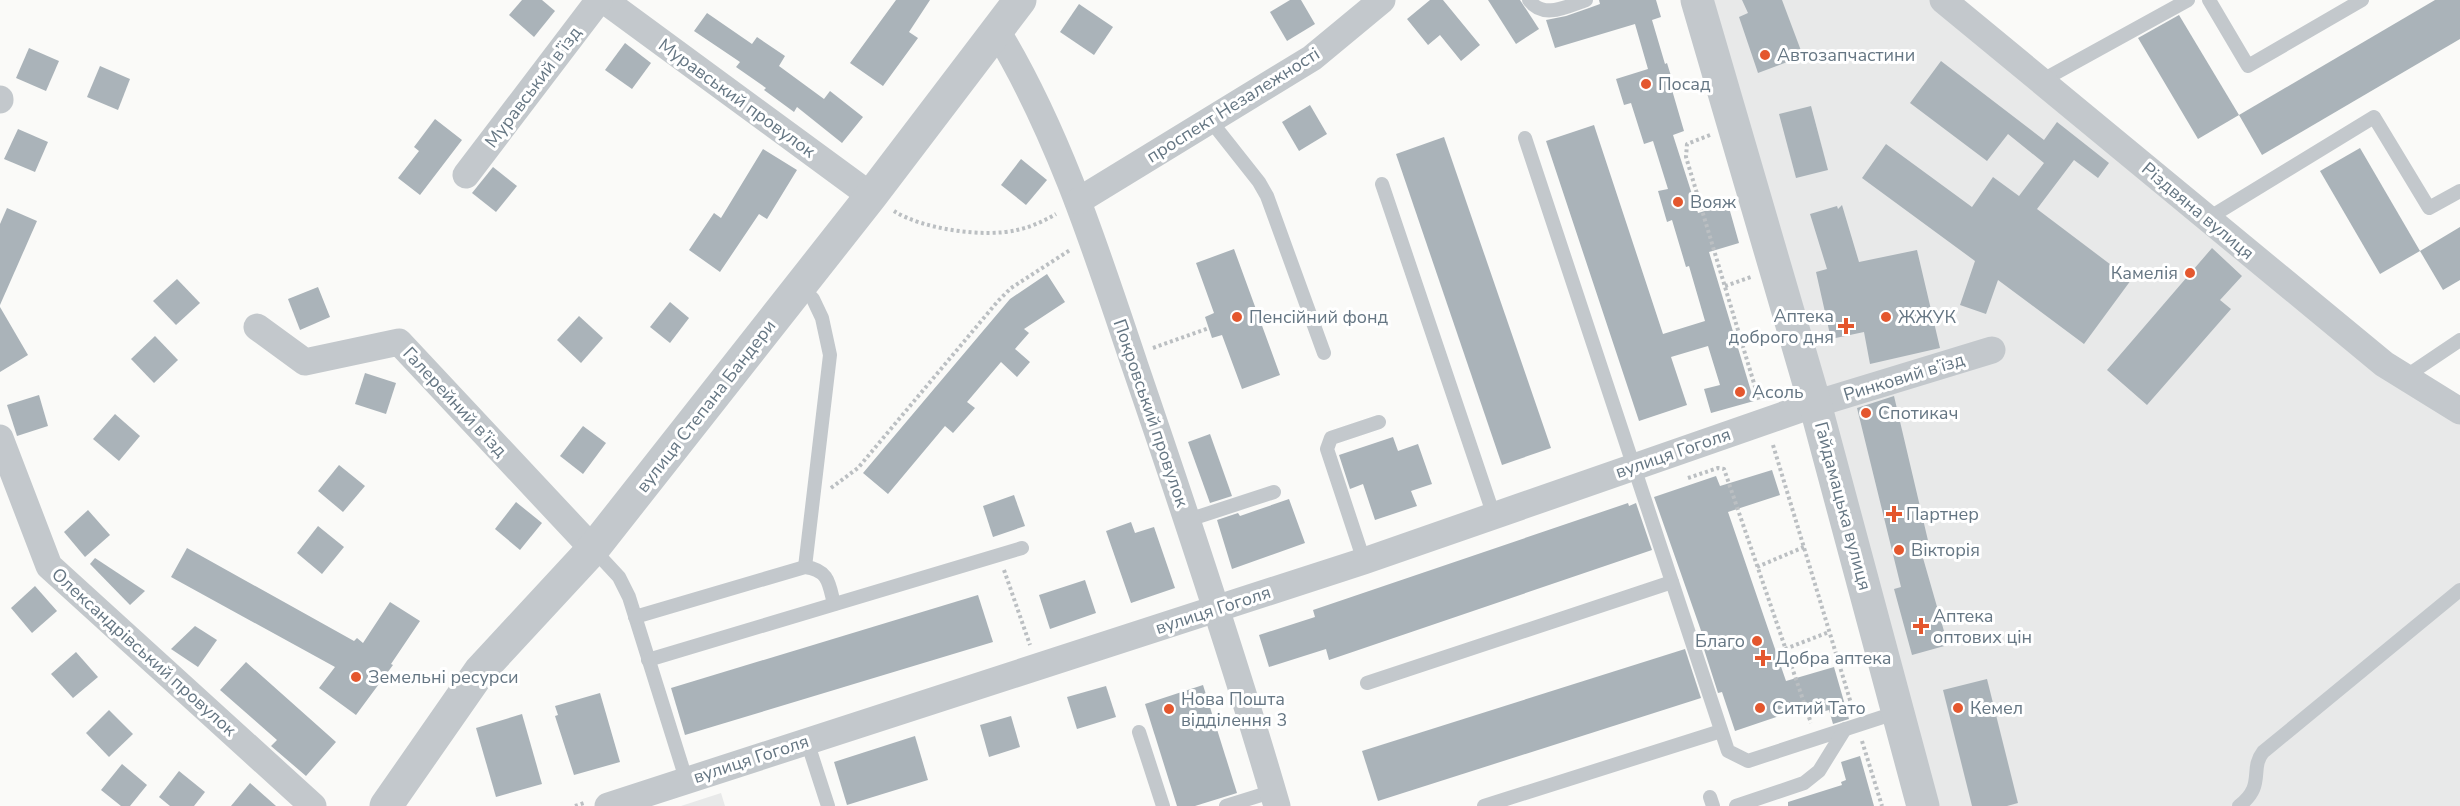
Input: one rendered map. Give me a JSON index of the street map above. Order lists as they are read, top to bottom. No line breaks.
{"streets":{"street":["Муравський в’їзд","Муравський провулок","проспект Незалежності","Різдвяна вулиця","Ринковий в’їзд","Галерейний в’їзд","вулиця Степана Бандери","Покровський провулок","вулиця Гоголя","Гайдамацька вулиця","Олександрівський провулок"]},"crossings":[["Муравський провулок","вулиця Степана Бандери"],["проспект Незалежності","Покровський провулок"],["Ринковий в’їзд","вулиця Гоголя"],["Ринковий в’їзд","Гайдамацька вулиця"],["Галерейний в’їзд","вулиця Степана Бандери"],["вулиця Степана Бандери","Покровський провулок"],["Покровський провулок","вулиця Гоголя"],["вулиця Гоголя","Гайдамацька вулиця"]],"places":{"other":["Автозапчастини","Посад","Вояж","Камелія","Пенсійний фонд","ЖЖУК","Асоль","Спотикач","Вікторія","Благо","Земельні ресурси","Ситий Тато","Кемел","Нова Пошта відділення 3"],"health":["Аптека доброго дня","Партнер","Аптека оптових цін","Добра аптека"]}}
